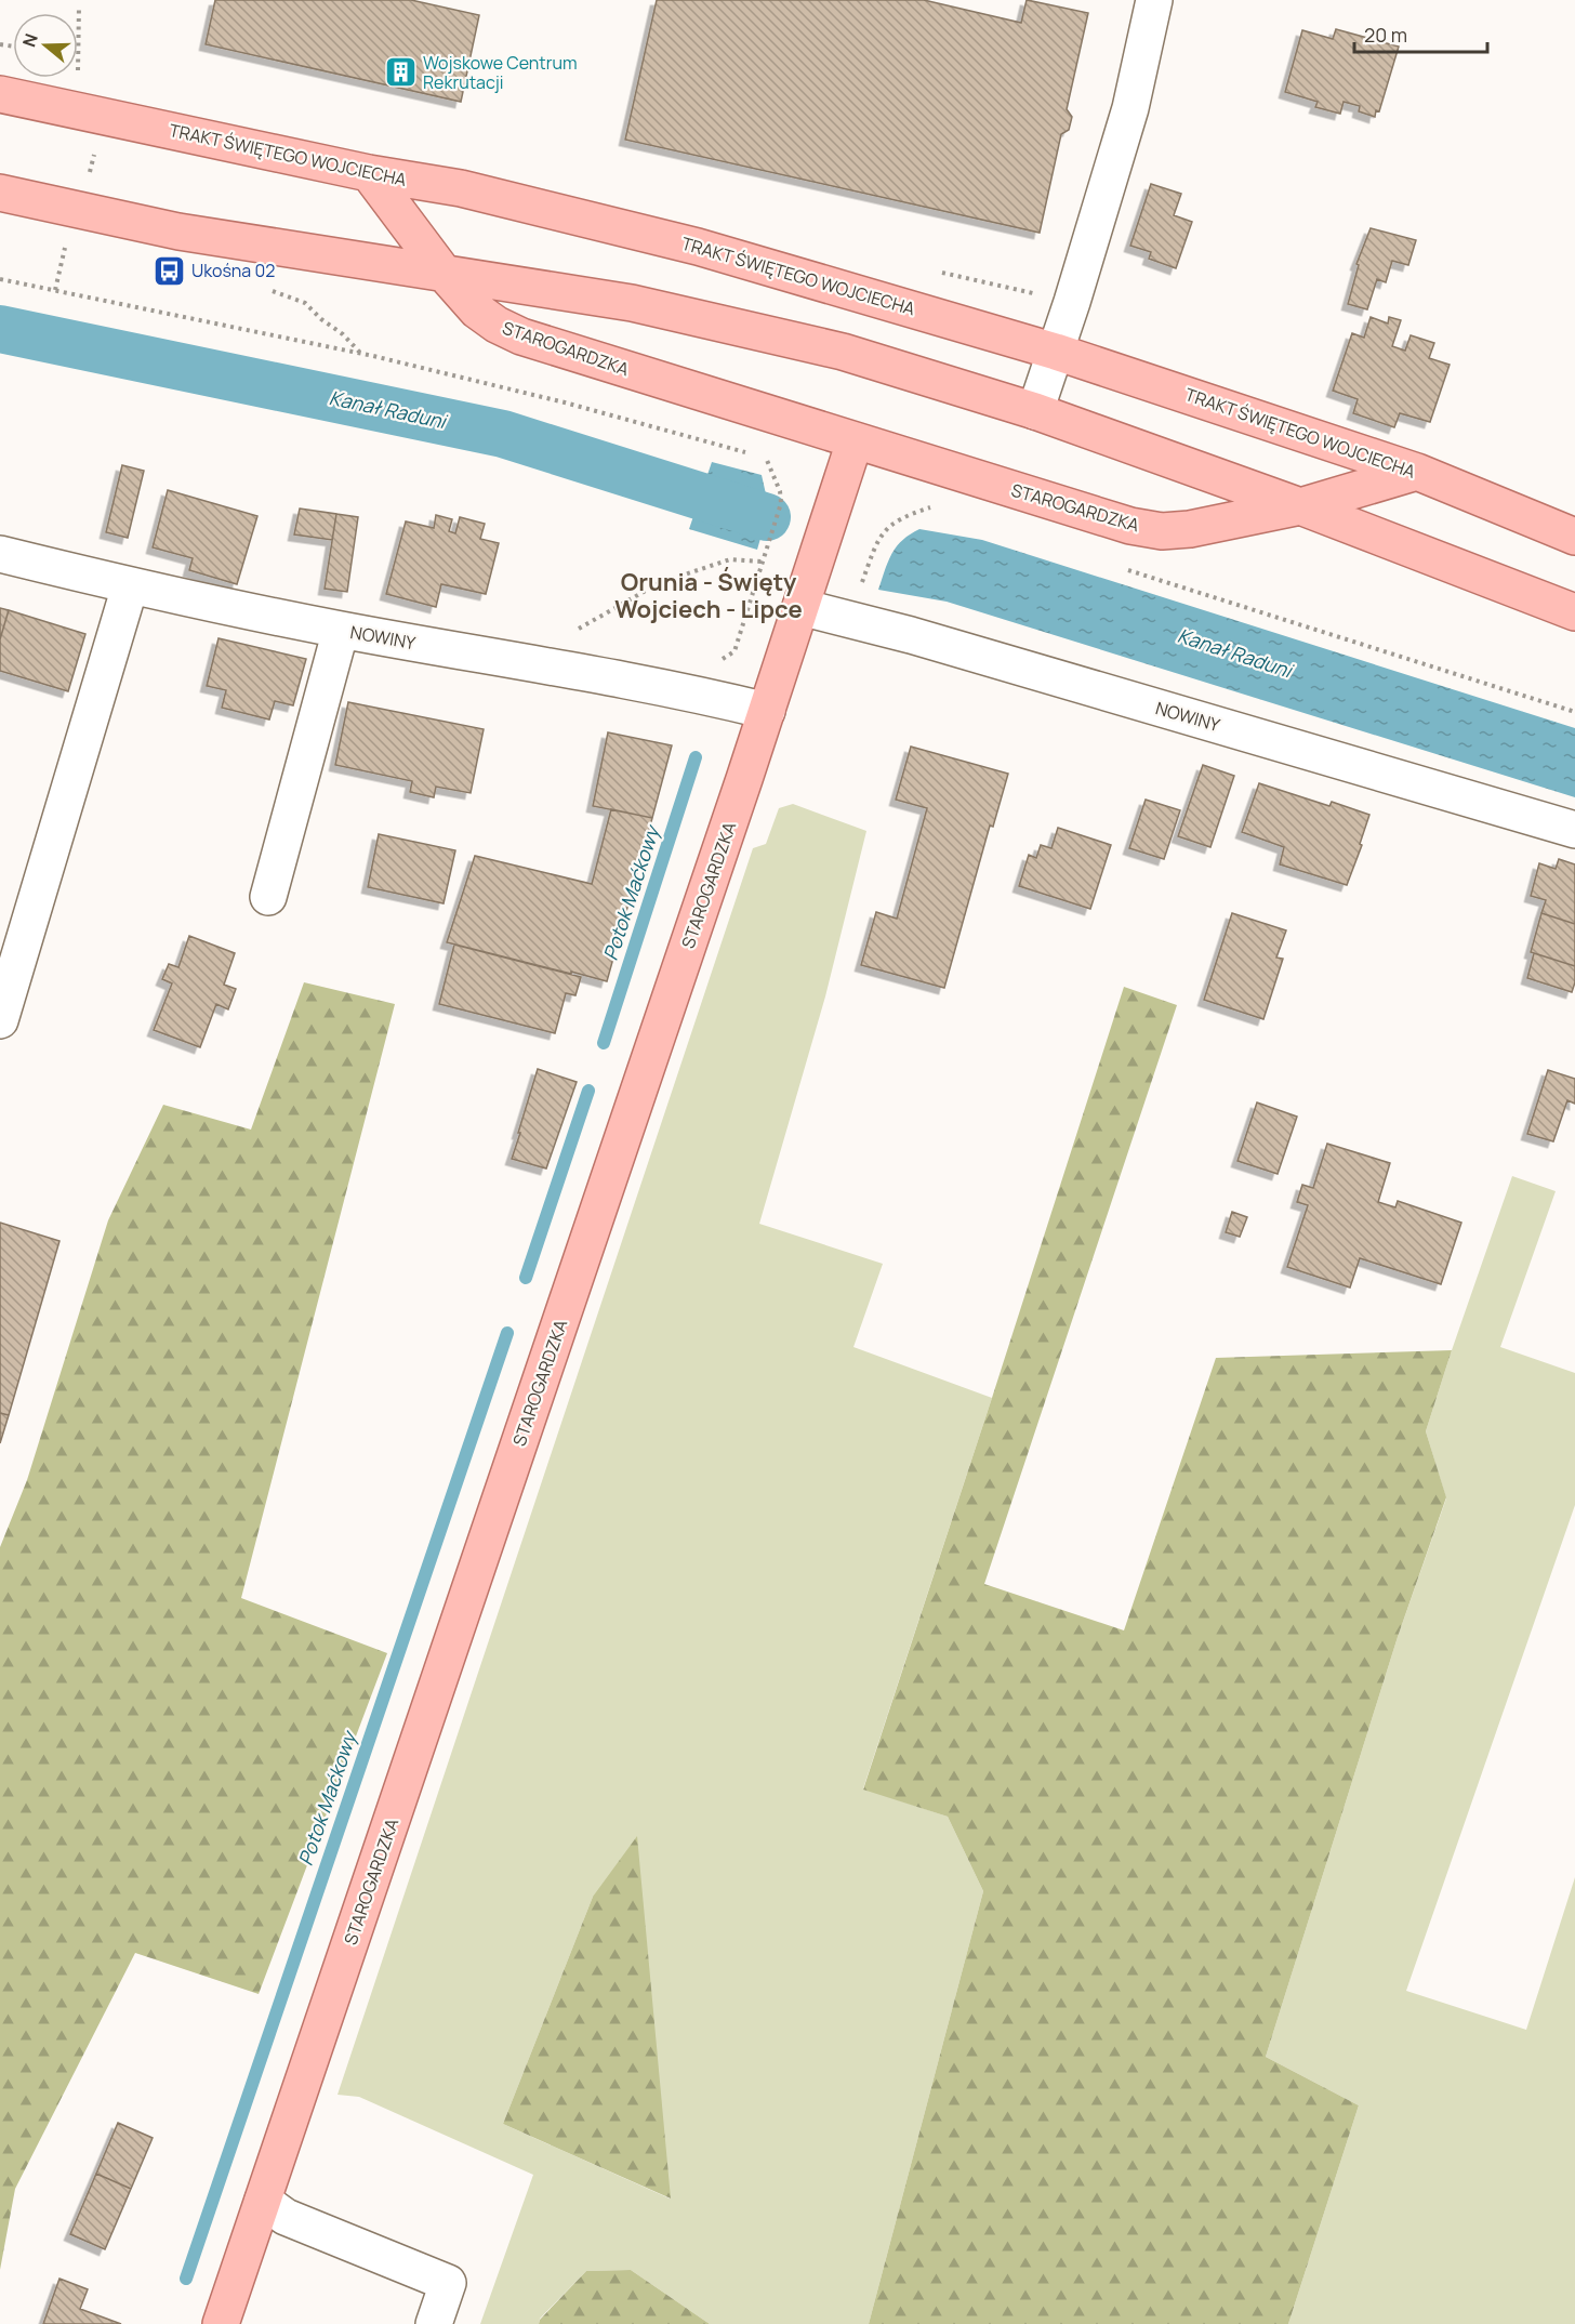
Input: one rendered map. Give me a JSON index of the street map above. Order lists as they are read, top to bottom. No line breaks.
{"streets":{"main road":["TRAKT ŚWIĘTEGO WOJCIECHA","STAROGARDZKA"],"street":["NOWINY"]},"crossings":[["TRAKT ŚWIĘTEGO WOJCIECHA","STAROGARDZKA"],["STAROGARDZKA","NOWINY"]],"districts":["Orunia - Święty Wojciech - Lipce"],"water":["Kanał Raduni","Potok Maćkowy"],"places":{"building":["Wojskowe Centrum Rekrutacji"],"bus stop":["Ukośna 02"]},"scale_bar":"20 m","north":"left"}
